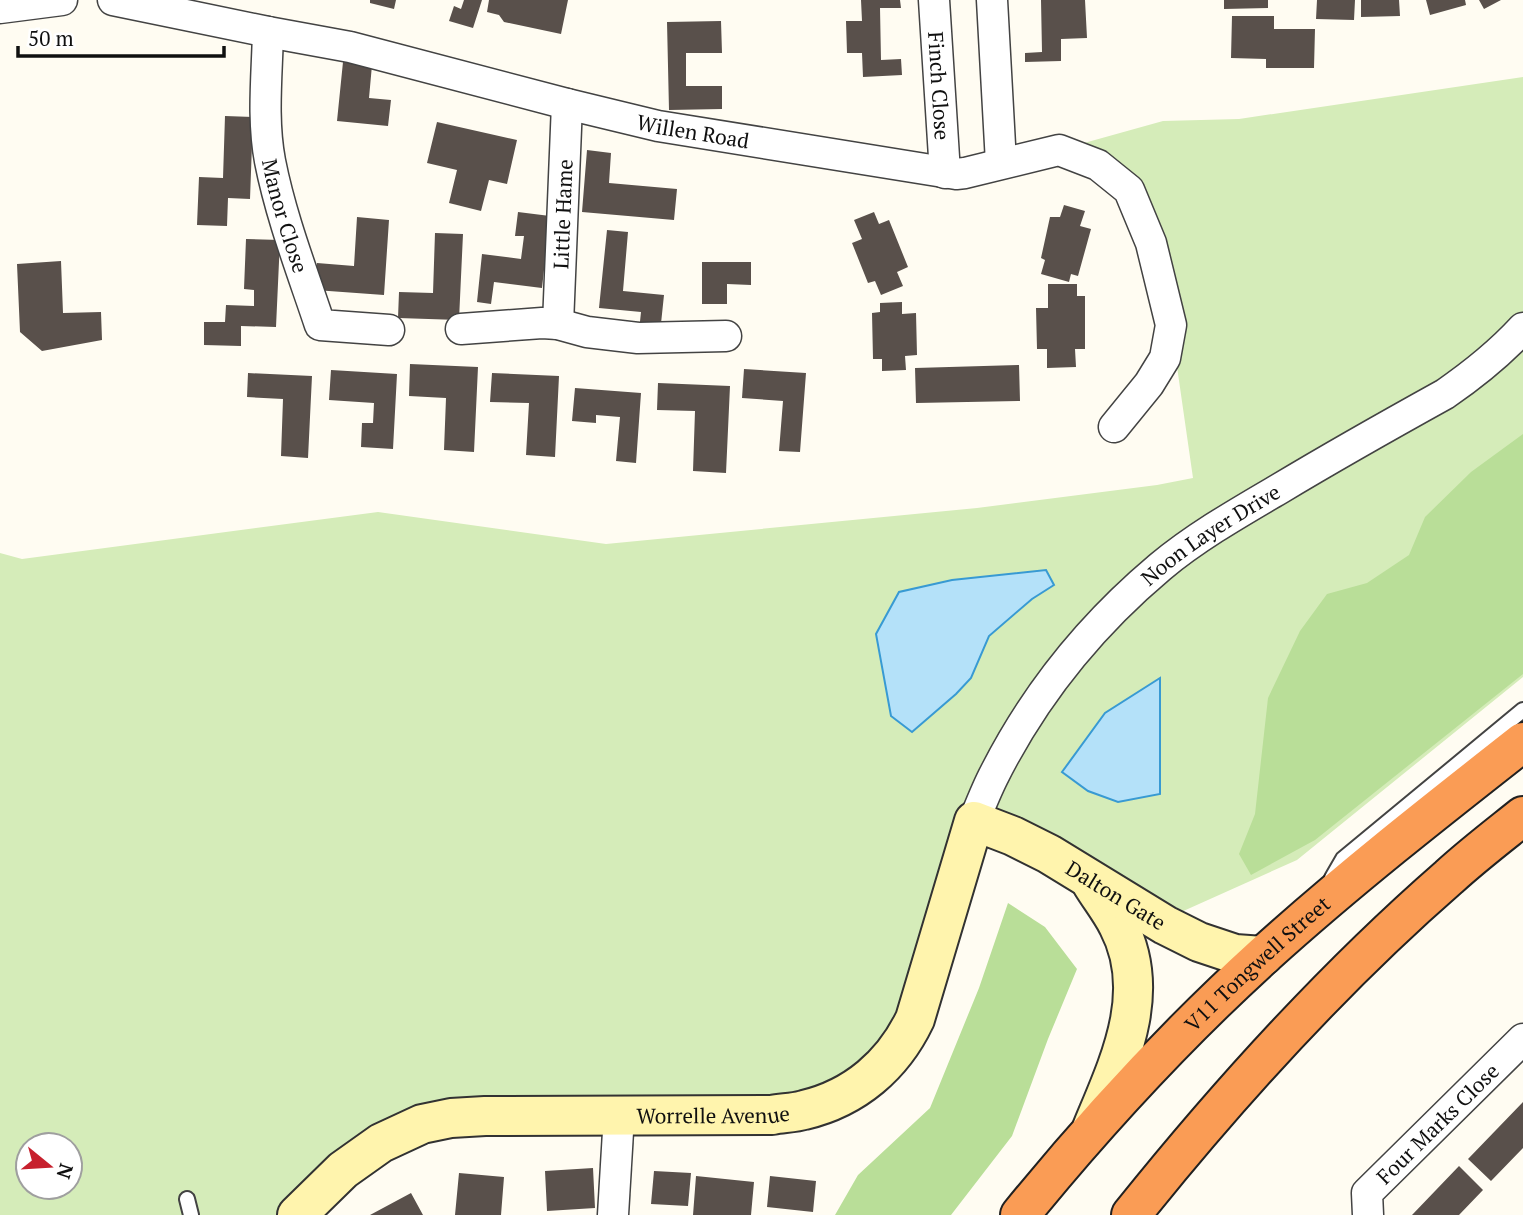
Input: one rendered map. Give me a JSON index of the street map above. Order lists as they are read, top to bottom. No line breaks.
{"streets":{"highway":["V11 Tongwell Street"],"street":["Finch Close","Willen Road","Manor Close","Little Hame","Noon Layer Drive","Dalton Gate","Worrelle Avenue","Four Marks Close"]},"crossings":[["Finch Close","Willen Road"],["Willen Road","Manor Close"],["Willen Road","Little Hame"],["Noon Layer Drive","Dalton Gate"],["Noon Layer Drive","Worrelle Avenue"],["Dalton Gate","V11 Tongwell Street"],["Dalton Gate","Worrelle Avenue"]],"scale_bar":"50 m","north":"right"}
